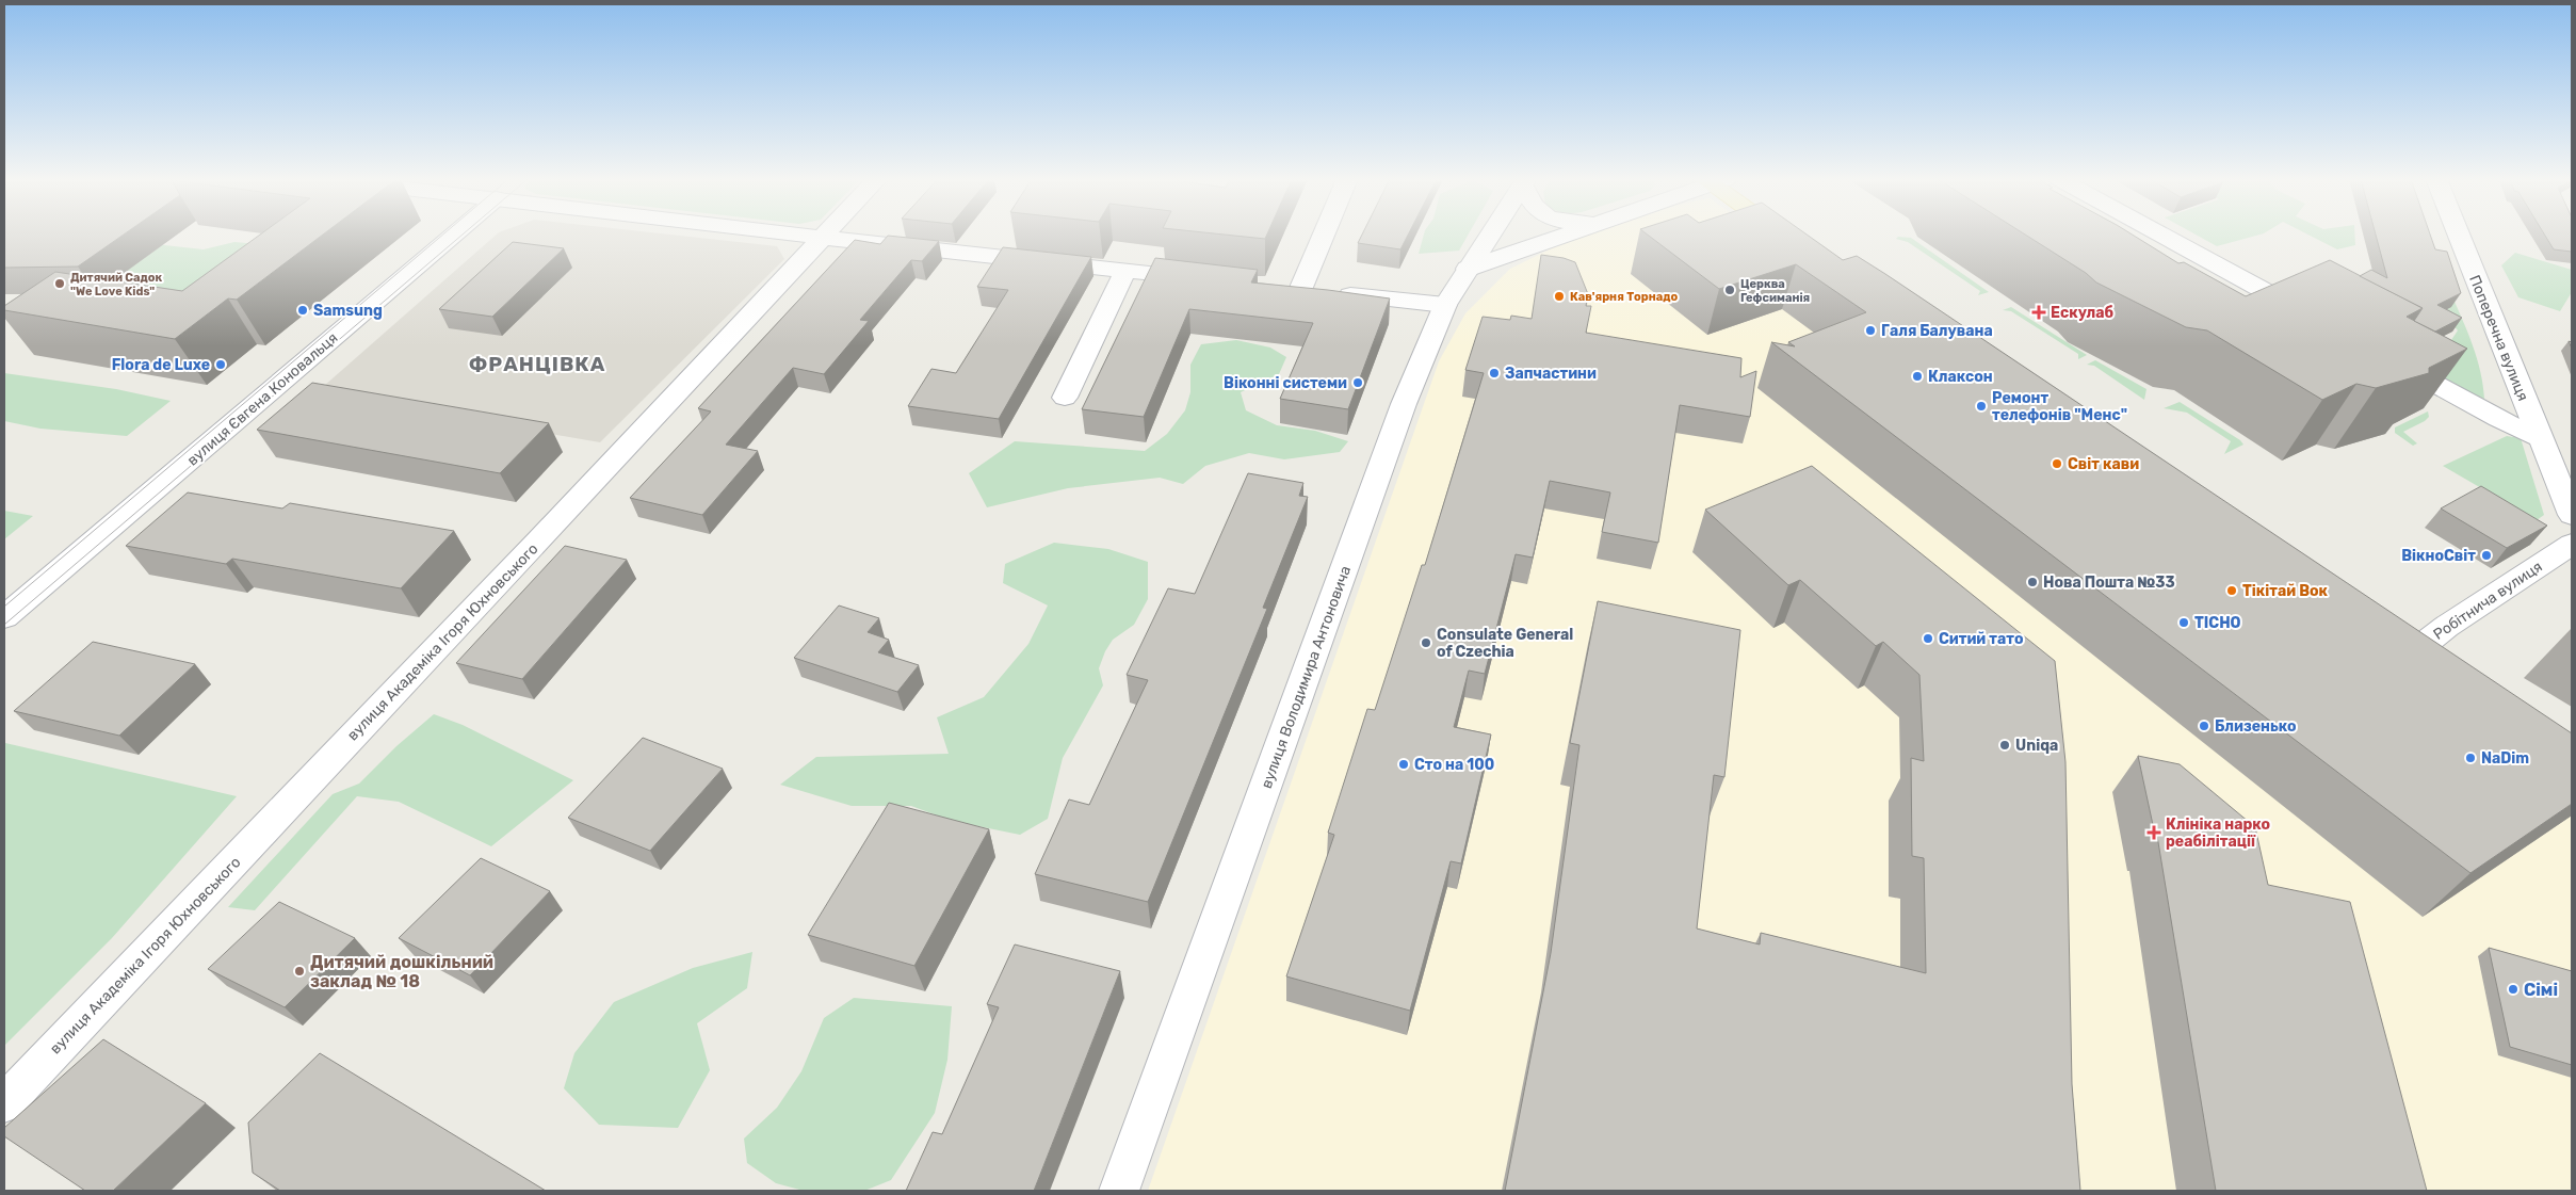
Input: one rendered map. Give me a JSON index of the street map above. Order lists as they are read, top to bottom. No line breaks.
{"streets":{"street":["Поперечна вулиця","вулиця Євгена Коновальця","Робітнича вулиця","вулиця Академіка Ігоря Юхновського","вулиця Володимира Антоновича"]},"districts":["ФРАНЦІВКА"],"places":{"other":["Дитячий Садок \"We Love Kids\"","Церква Гефсиманія","Кав'ярня Торнадо","Samsung","Галя Балувана","Flora de Luxe","Запчастини","Клаксон","Віконні системи","Ремонт телефонів \"Менс\"","Світ кави","ВікноСвіт","Нова Пошта №33","Тікітай Вок","ТІСНО","Ситий тато","Consulate General of Czechia","Близенько","Uniqa","NaDim","Сто на 100","Дитячий дошкільний заклад № 18","Сімі"],"health":["Ескулаб","Клініка нарко реабілітації"]}}
